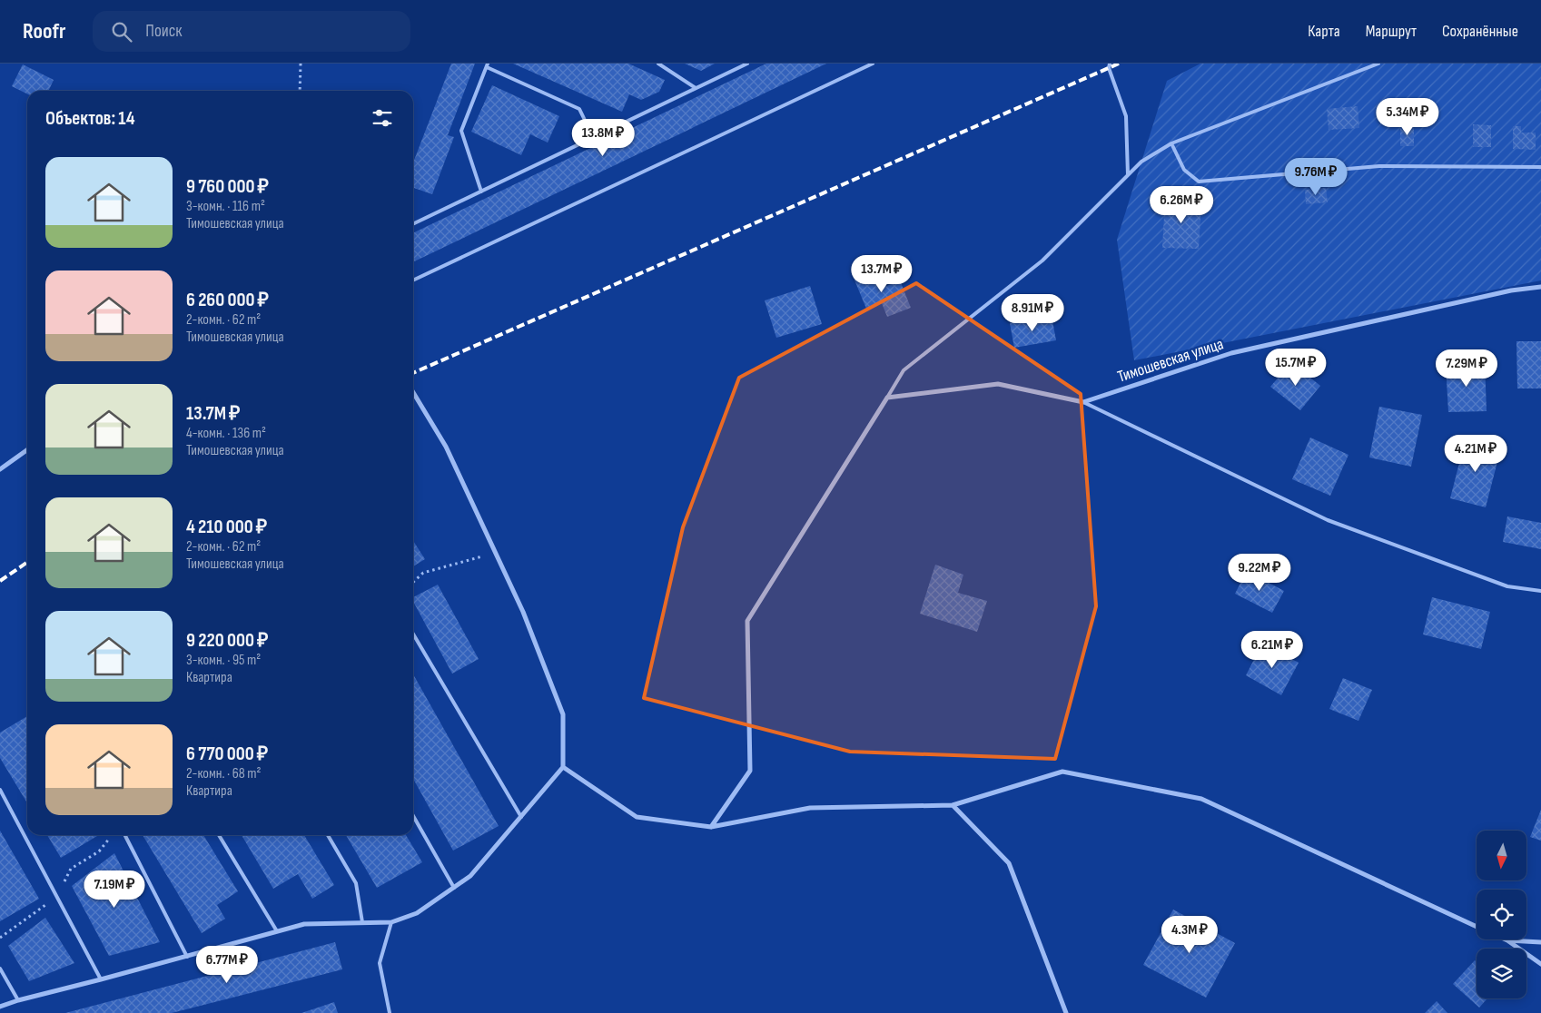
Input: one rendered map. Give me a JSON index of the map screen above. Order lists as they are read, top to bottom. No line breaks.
{"streets":{"street":["Тимошевская улица"]},"north":"bottom","page":{"header":"Roofr","search":"Поиск","nav":["Карта","Маршрут","Сохранённые"],"heading":"Объектов: 14","price":["5.34M ₽","13.8M ₽","9.76M ₽","6.26M ₽","13.7M ₽","8.91M ₽","15.7M ₽","7.29M ₽","4.21M ₽","9.22M ₽","6.21M ₽","7.19M ₽","4.3M ₽","6.77M ₽"],"list":[{"name":"9 760 000 ₽","note":"3-комн. · 116 m² · Тимошевская улица"},{"name":"6 260 000 ₽","note":"2-комн. · 62 m² · Тимошевская улица"},{"name":"13.7M ₽","note":"4-комн. · 136 m² · Тимошевская улица"},{"name":"4 210 000 ₽","note":"2-комн. · 62 m² · Тимошевская улица"},{"name":"9 220 000 ₽","note":"3-комн. · 95 m² · Квартира"},{"name":"6 770 000 ₽","note":"2-комн. · 68 m² · Квартира"}]}}
